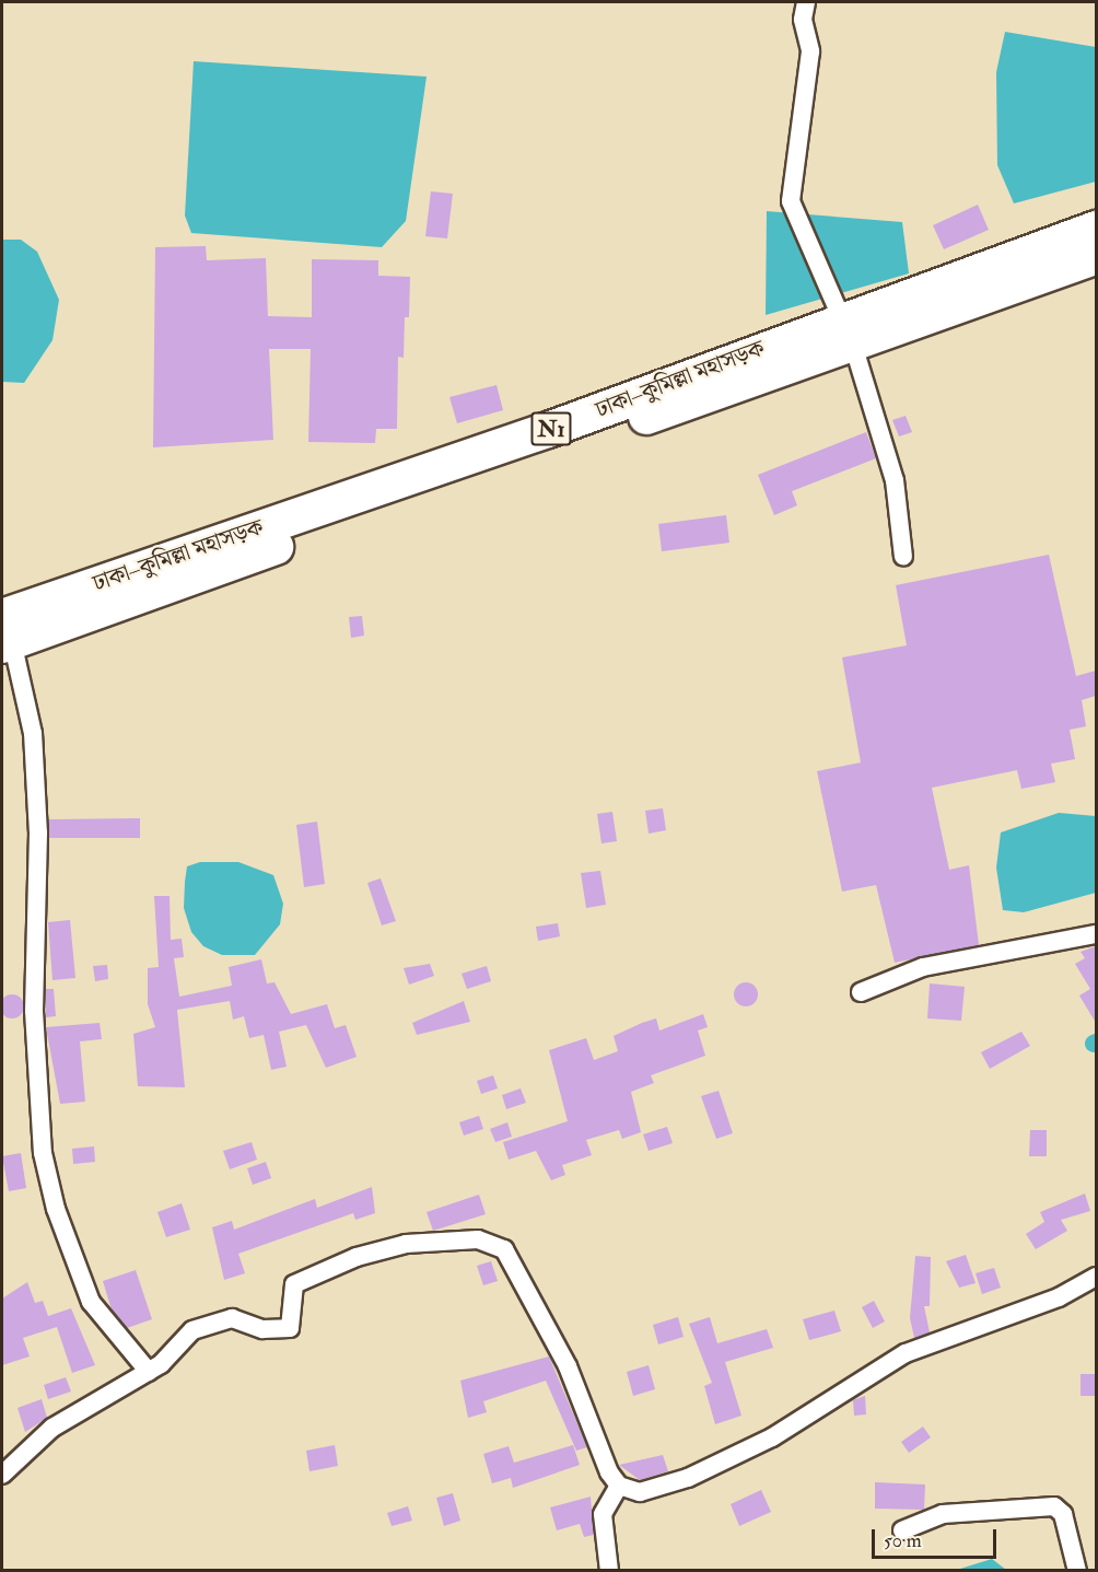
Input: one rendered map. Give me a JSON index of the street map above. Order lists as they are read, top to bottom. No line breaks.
{"streets":{"highway":["ঢাকা–কুমিল্লা মহাসড়ক","N1"]},"scale_bar":"50 m"}
